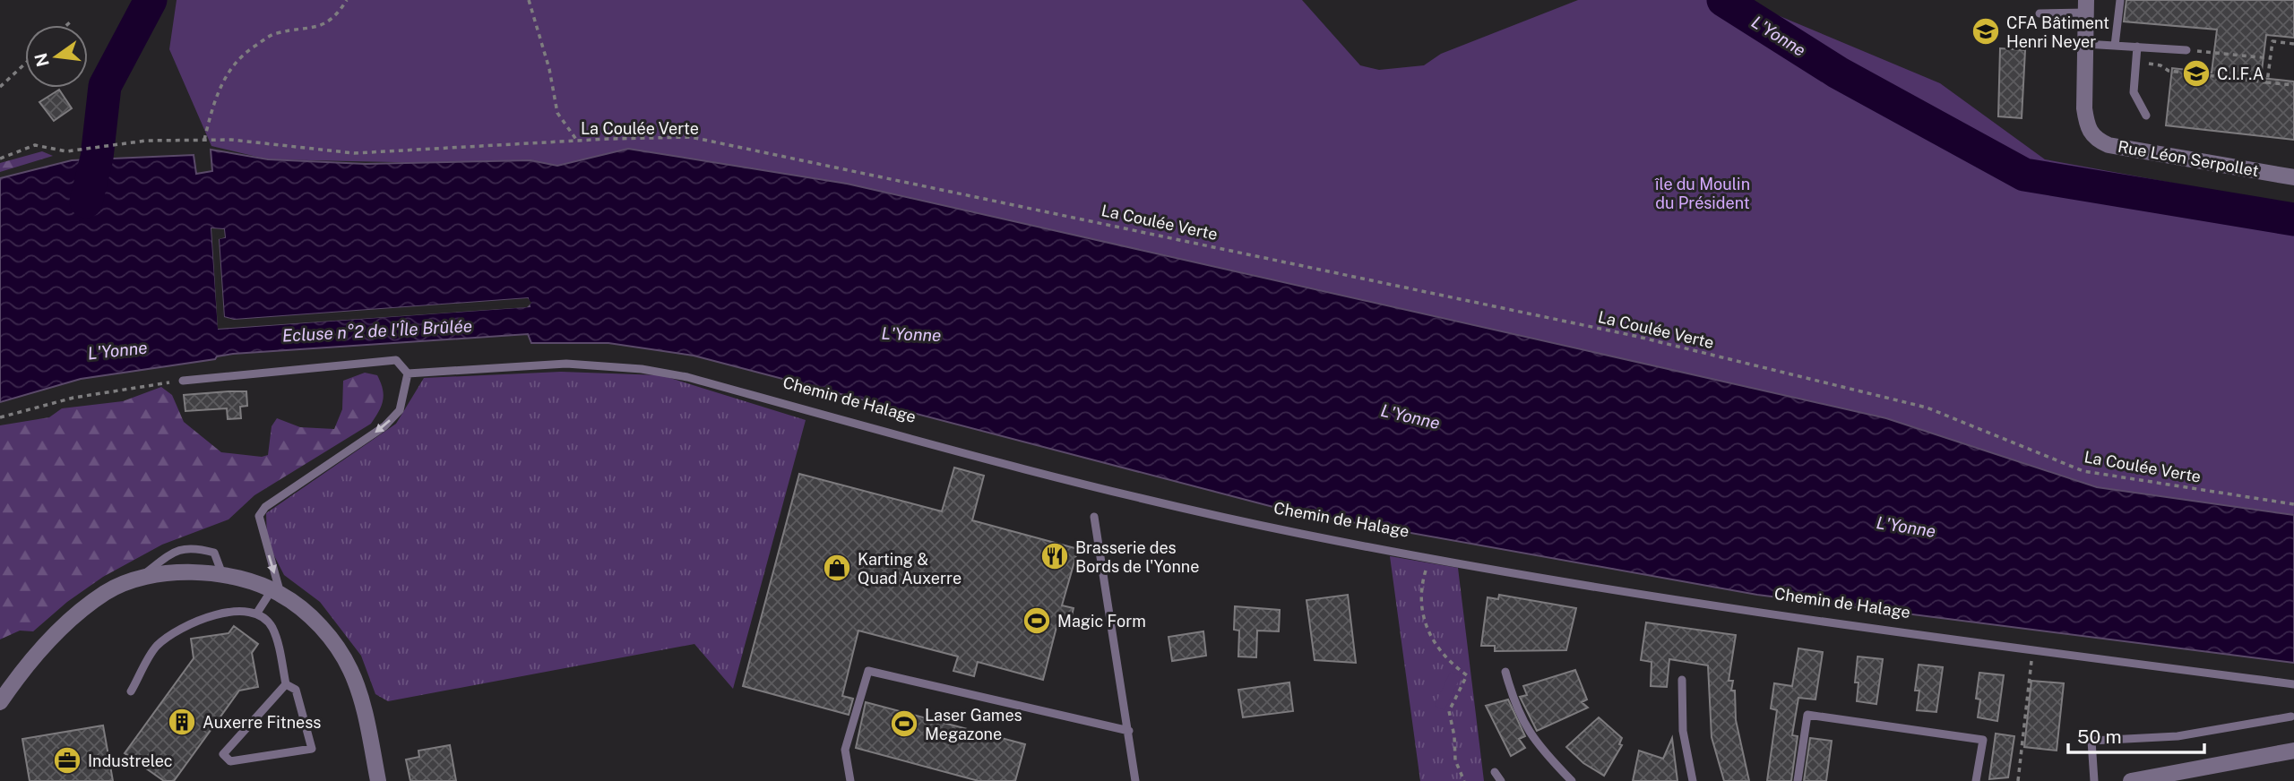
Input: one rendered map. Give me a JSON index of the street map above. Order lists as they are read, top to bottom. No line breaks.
{"streets":{"street":["Rue Léon Serpollet"],"path":["La Coulée Verte"]},"water":["L'Yonne","Ecluse n°2 de l'Île Brûlée"],"parks":["île du Moulin du Président"],"places":{"school or university":["CFA Bâtiment Henri Neyer","C.I.F.A"],"restaurant":["Brasserie des Bords de l'Yonne"],"shop":["Karting & Quad Auxerre"],"sports":["Magic Form","Laser Games Megazone"],"building":["Auxerre Fitness"],"office":["Industrelec"]},"scale_bar":"50 m","north":"left"}
